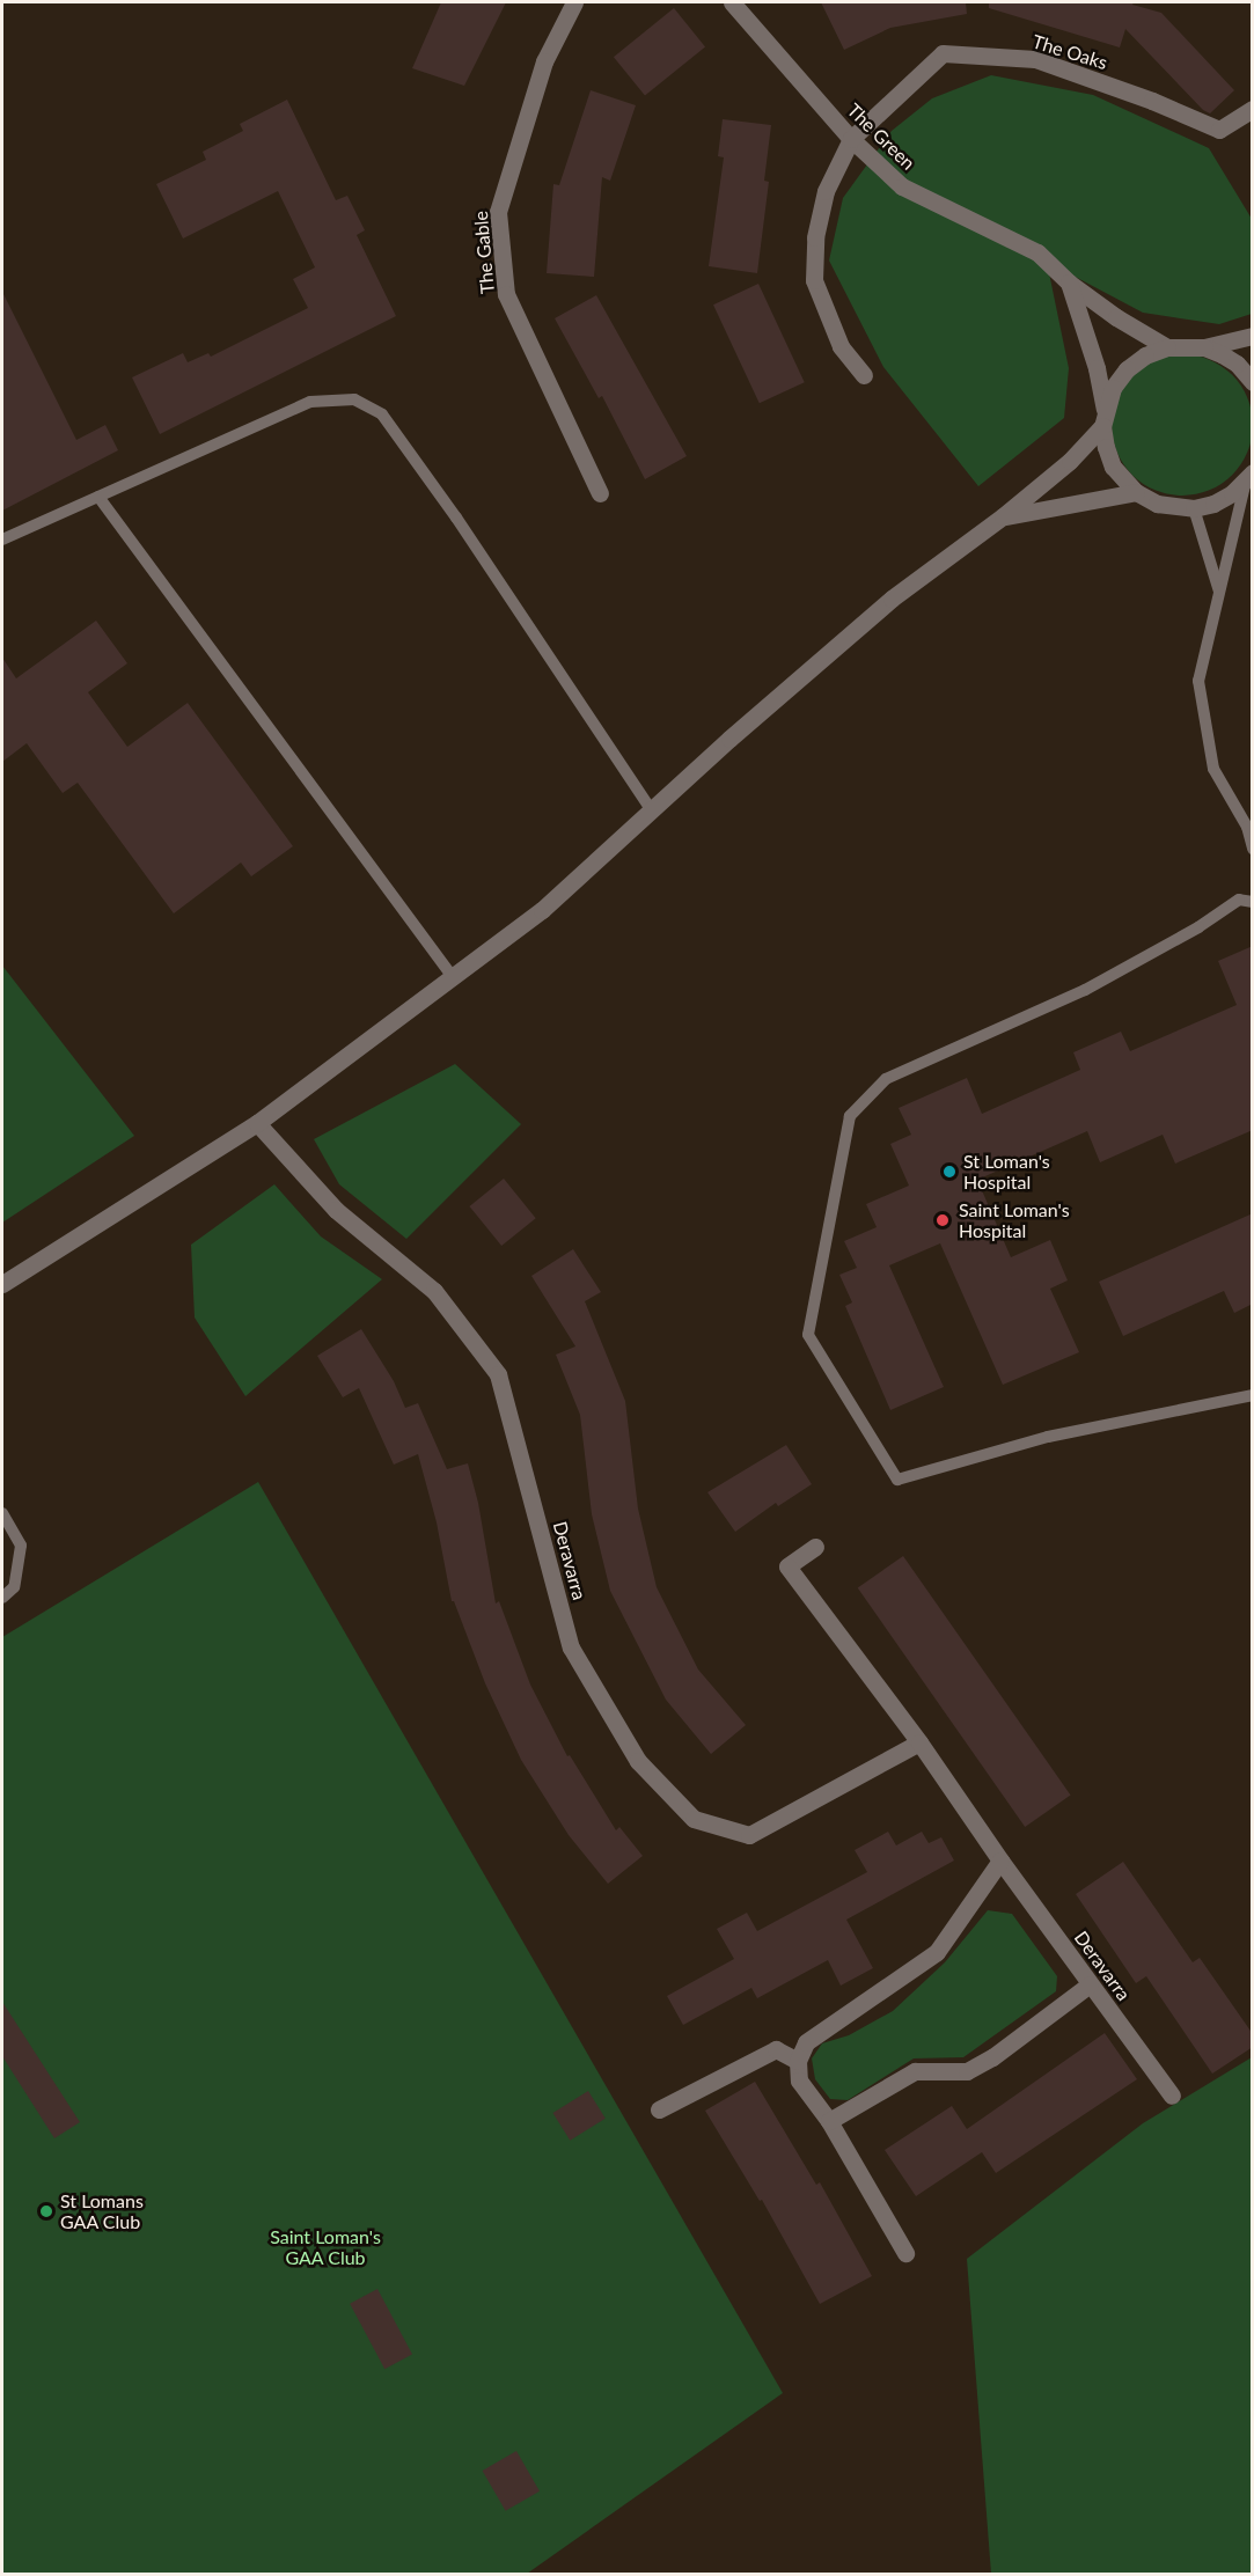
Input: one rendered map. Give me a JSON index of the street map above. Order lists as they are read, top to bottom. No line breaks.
{"streets":{"street":["The Oaks","The Green","The Gable","Deravarra"]},"crossings":[["The Oaks","The Green"]],"parks":["Saint Loman's GAA Club"],"places":["St Loman's Hospital","Saint Loman's Hospital","St Lomans GAA Club"]}
